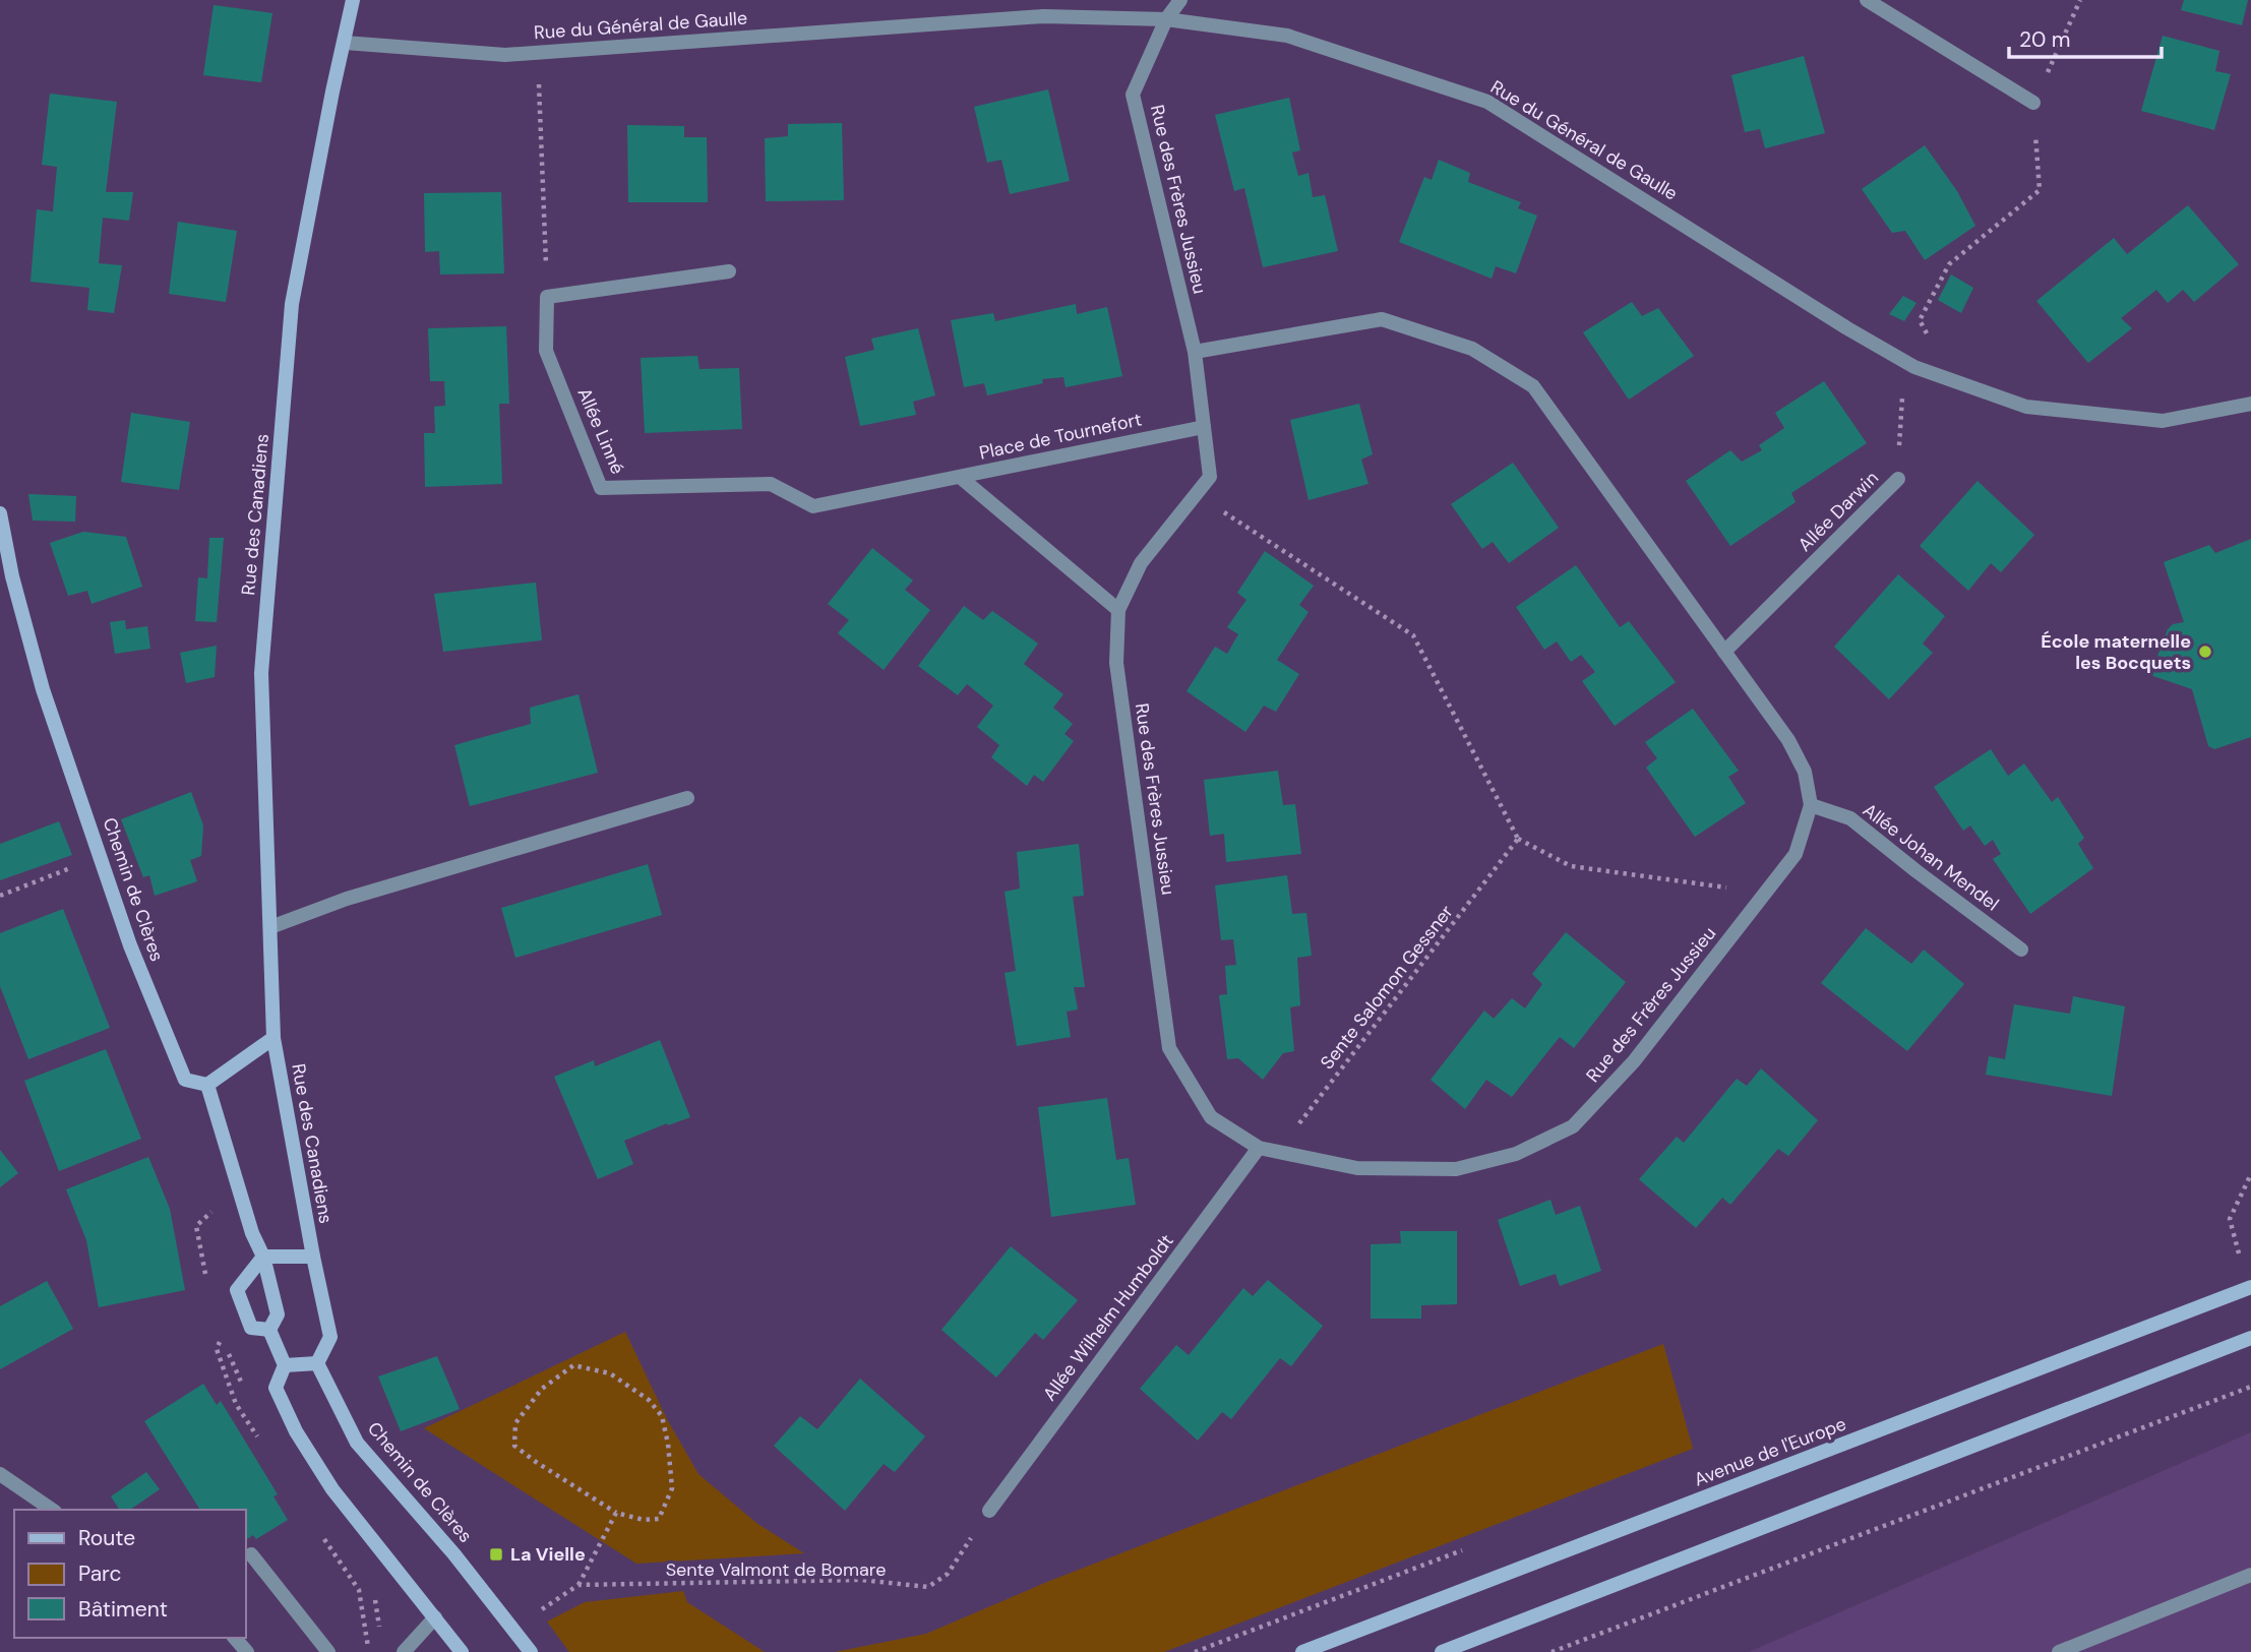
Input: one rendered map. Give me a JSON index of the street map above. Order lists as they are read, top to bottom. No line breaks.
{"streets":{"street":["Rue du Général de Gaulle","Rue des Frères Jussieu","Allée Linné","Place de Tournefort","Allée Darwin","Rue des Canadiens","Allée Johan Mendel","Chemin de Clères","Allée Wilhelm Humboldt","Avenue de l'Europe"],"path":["Sente Salomon Gessner","Sente Valmont de Bomare"]},"crossings":[["Rue du Général de Gaulle","Rue des Frères Jussieu"],["Rue du Général de Gaulle","Allée Darwin"],["Rue du Général de Gaulle","Rue des Canadiens"],["Rue des Frères Jussieu","Place de Tournefort"],["Rue des Frères Jussieu","Allée Darwin"],["Rue des Frères Jussieu","Allée Johan Mendel"],["Rue des Frères Jussieu","Sente Salomon Gessner"],["Rue des Frères Jussieu","Allée Wilhelm Humboldt"],["Allée Linné","Place de Tournefort"],["Allée Wilhelm Humboldt","Sente Valmont de Bomare"]],"places":{"other":["École maternelle les Bocquets"],"transit":["La Vielle"]},"legend":["Route","Parc","Bâtiment"],"scale_bar":"20 m"}
